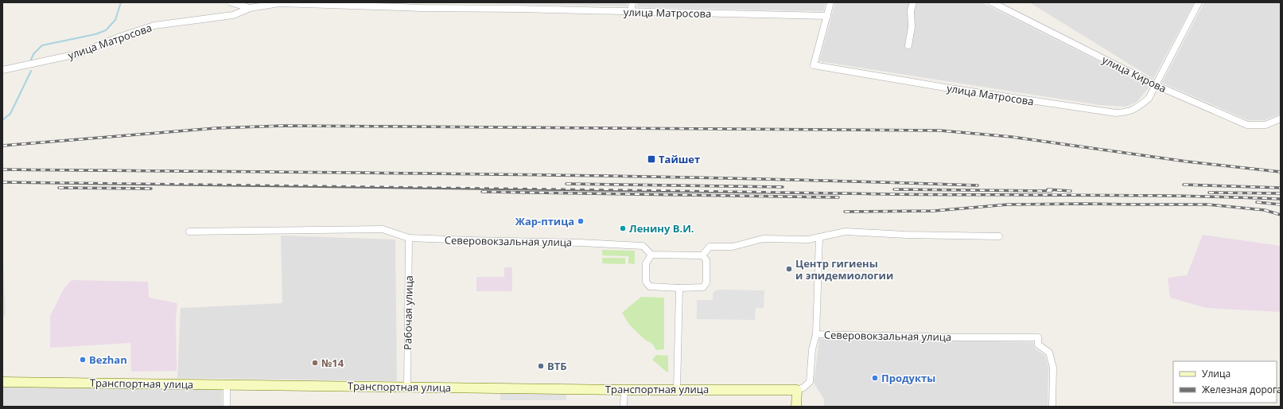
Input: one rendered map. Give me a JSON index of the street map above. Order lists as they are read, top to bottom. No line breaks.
{"streets":{"street":["улица Матросова","улица Кирова","Северовокзальная улица","Рабочая улица","Транспортная улица"]},"crossings":[["улица Матросова","улица Кирова"],["Северовокзальная улица","Рабочая улица"],["Рабочая улица","Транспортная улица"]],"places":{"transit":["Тайшет"],"other":["Жар-птица","Ленину В.И.","Центр гигиены и эпидемиологии","Bezhan","№14","ВТБ","Продукты"]},"legend":["Улица","Железная дорога"]}
